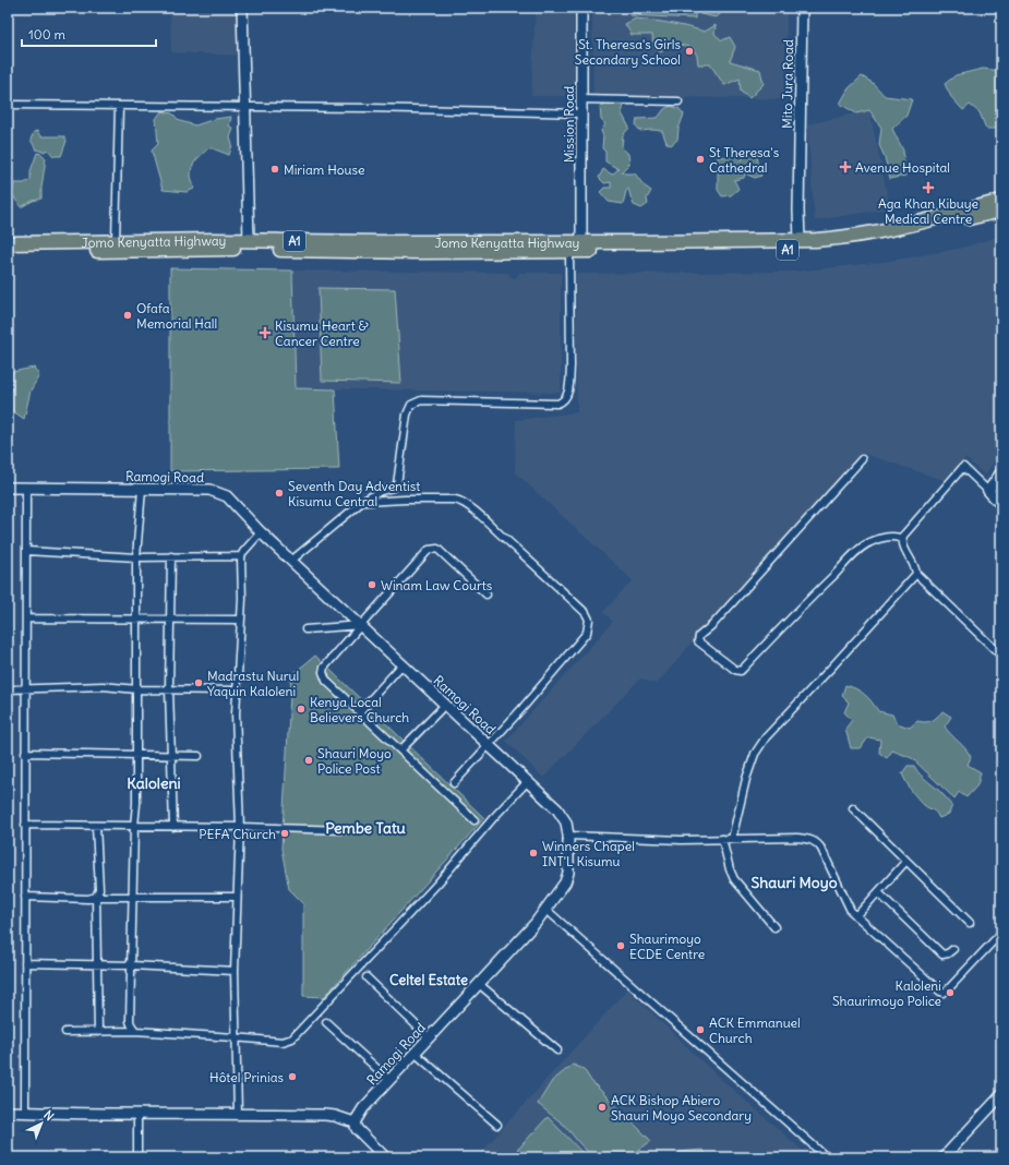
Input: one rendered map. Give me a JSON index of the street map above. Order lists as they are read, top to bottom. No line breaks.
{"streets":{"highway":["Jomo Kenyatta Highway","A1"],"street":["Mito Jura Road","Mission Road","Ramogi Road"]},"crossings":[["Mito Jura Road","Jomo Kenyatta Highway"],["Mission Road","Jomo Kenyatta Highway"]],"districts":["Kaloleni","Pembe Tatu","Shauri Moyo","Celtel Estate"],"places":{"other":["St. Theresa's Girls Secondary School","St Theresa's Cathedral","Miriam House","Ofafa Memorial Hall","Seventh Day Adventist Kisumu Central","Winam Law Courts","Madrastu Nurul Yaquin Kaloleni","Kenya Local Believers Church","Shauri Moyo Police Post","PEFA Church","Winners Chapel INT'L Kisumu","Shaurimoyo ECDE Centre","Kaloleni Shaurimoyo Police","ACK Emmanuel Church","Hôtel Prinias","ACK Bishop Abiero Shauri Moyo Secondary"],"health":["Avenue Hospital","Aga Khan Kibuye Medical Centre","Kisumu Heart & Cancer Centre"]},"scale_bar":"100 m","north":"top right"}
